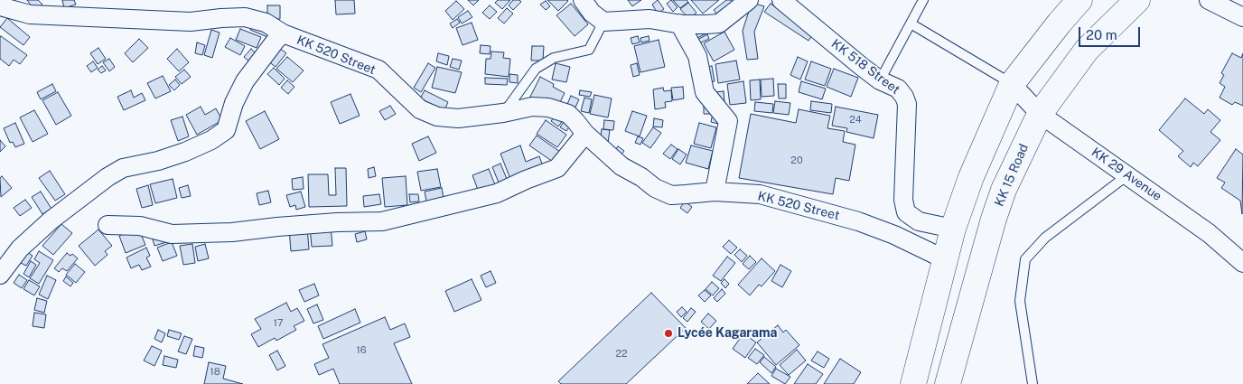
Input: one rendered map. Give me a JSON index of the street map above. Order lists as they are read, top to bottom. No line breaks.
{"streets":{"highway":["KK 15 Road"],"street":["KK 520 Street","KK 518 Street","KK 29 Avenue"]},"crossings":[["KK 29 Avenue","KK 15 Road"]],"places":["Lycée Kagarama"],"house_numbers":["24","20","17","16","22","18"],"scale_bar":"20 m"}
